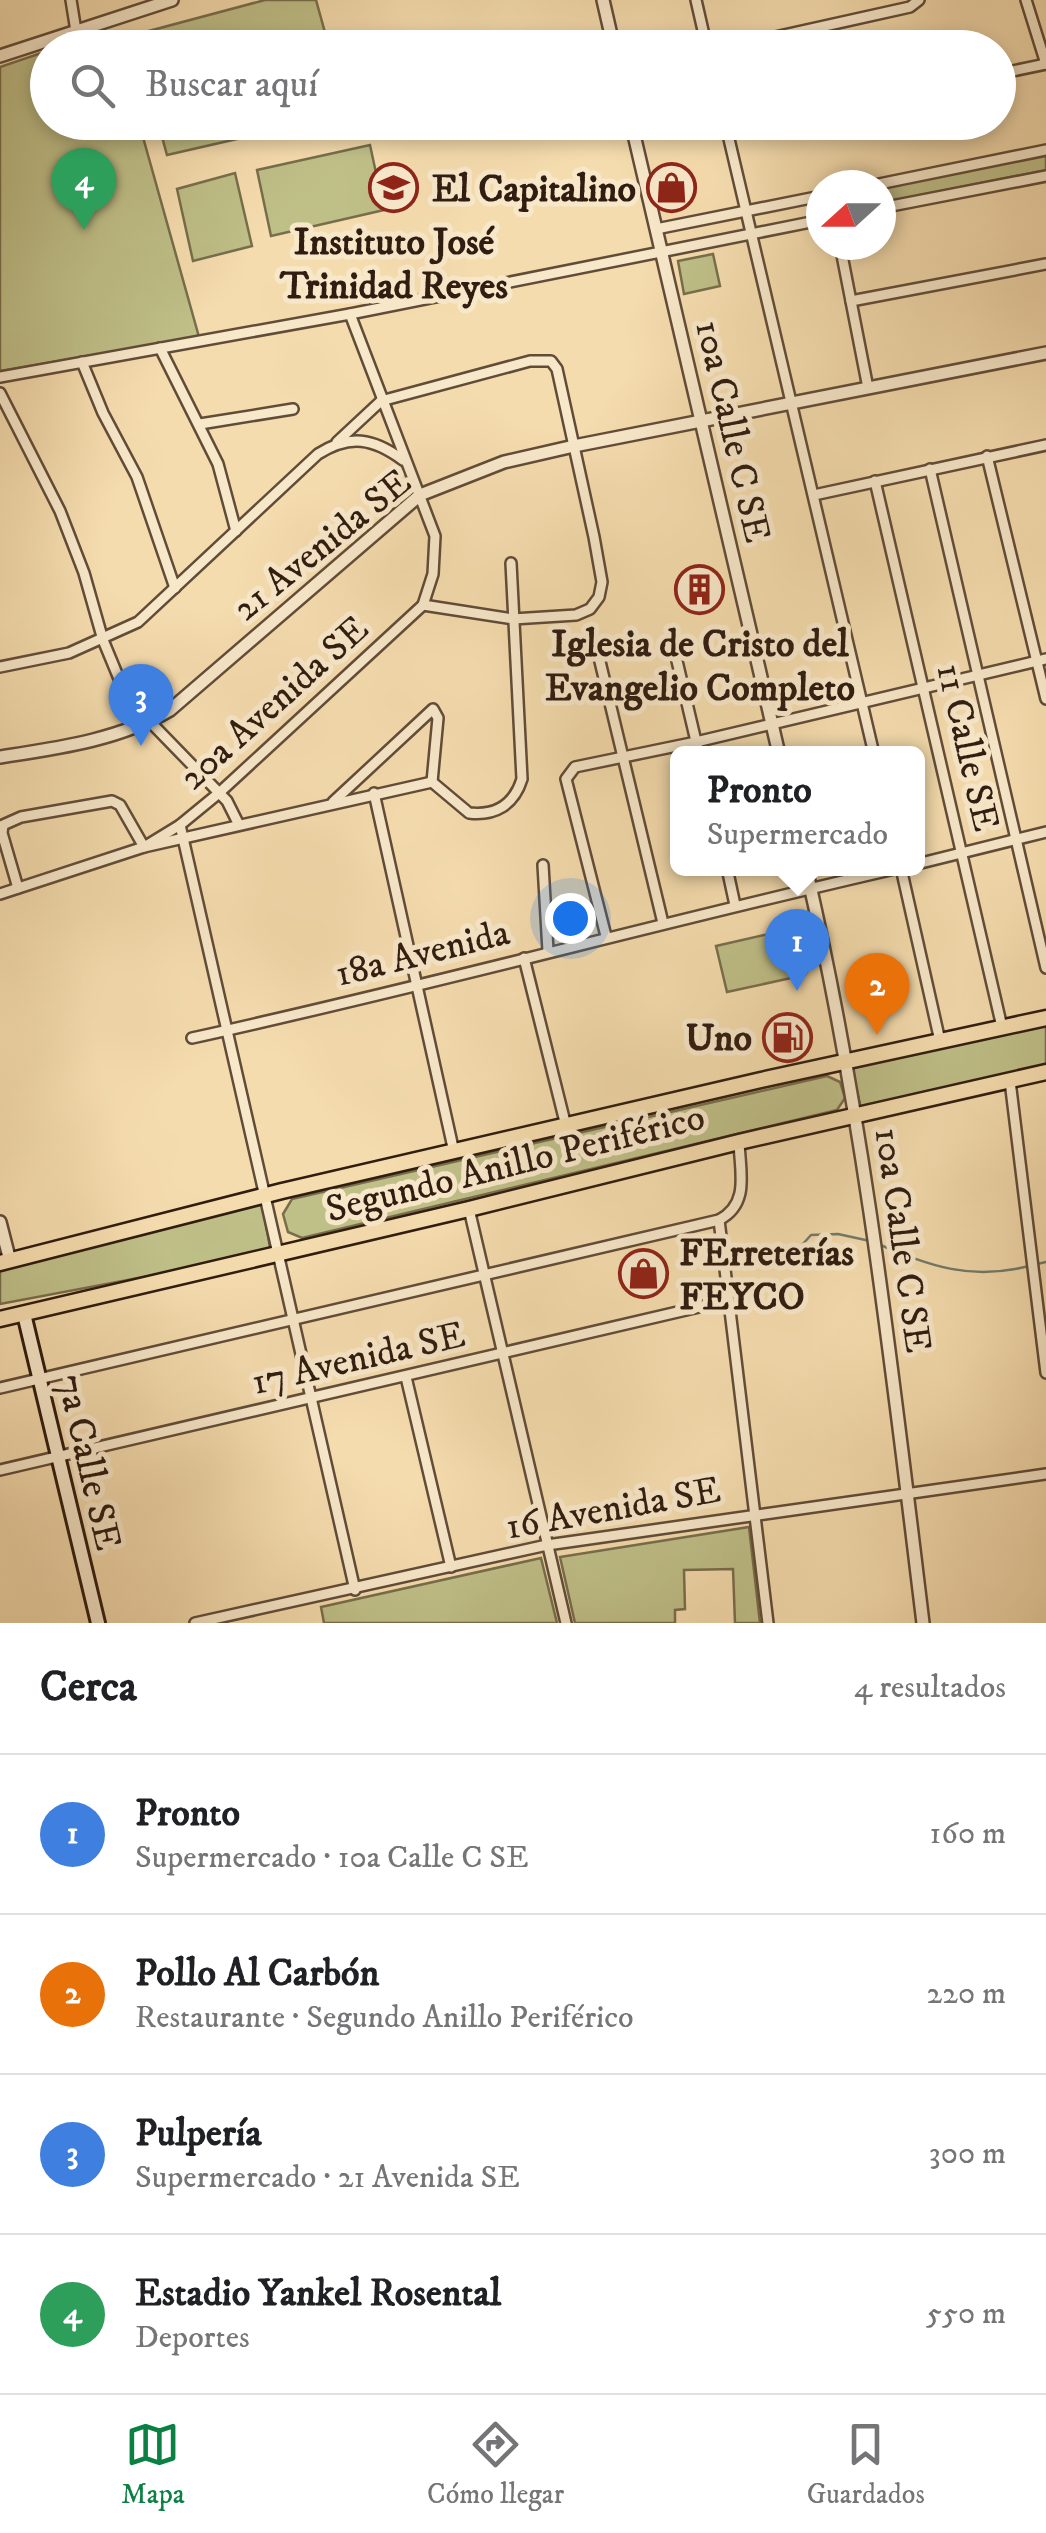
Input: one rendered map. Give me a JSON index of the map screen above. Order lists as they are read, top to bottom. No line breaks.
{"streets":{"main road":["Segundo Anillo Periférico","7a Calle SE"],"street":["10a Calle C SE","21 Avenida SE","20a Avenida SE","11 Calle SE","18a Avenida","17 Avenida SE","16 Avenida SE"]},"crossings":[["10a Calle C SE","21 Avenida SE"],["10a Calle C SE","18a Avenida"],["10a Calle C SE","Segundo Anillo Periférico"],["10a Calle C SE","16 Avenida SE"],["11 Calle SE","Segundo Anillo Periférico"],["Segundo Anillo Periférico","7a Calle SE"],["17 Avenida SE","7a Calle SE"]],"places":{"school or university":["Instituto José Trinidad Reyes"],"shop":["El Capitalino","FErreterías FEYCO"],"building":["Iglesia de Cristo del Evangelio Completo"],"fuel station":["Uno"]},"north":"left","page":{"search":"Buscar aquí","pins":["4","3","1","2"],"popup":["Pronto","Supermercado"],"heading":["Cerca","4 resultados"],"list":[{"mark":"1","name":"Pronto","note":"Supermercado · 10a Calle C SE","value":"160 m"},{"mark":"2","name":"Pollo Al Carbón","note":"Restaurante · Segundo Anillo Periférico","value":"220 m"},{"mark":"3","name":"Pulpería","note":"Supermercado · 21 Avenida SE","value":"300 m"},{"mark":"4","name":"Estadio Yankel Rosental","note":"Deportes","value":"550 m"}],"nav":["Mapa","Cómo llegar","Guardados"]}}
